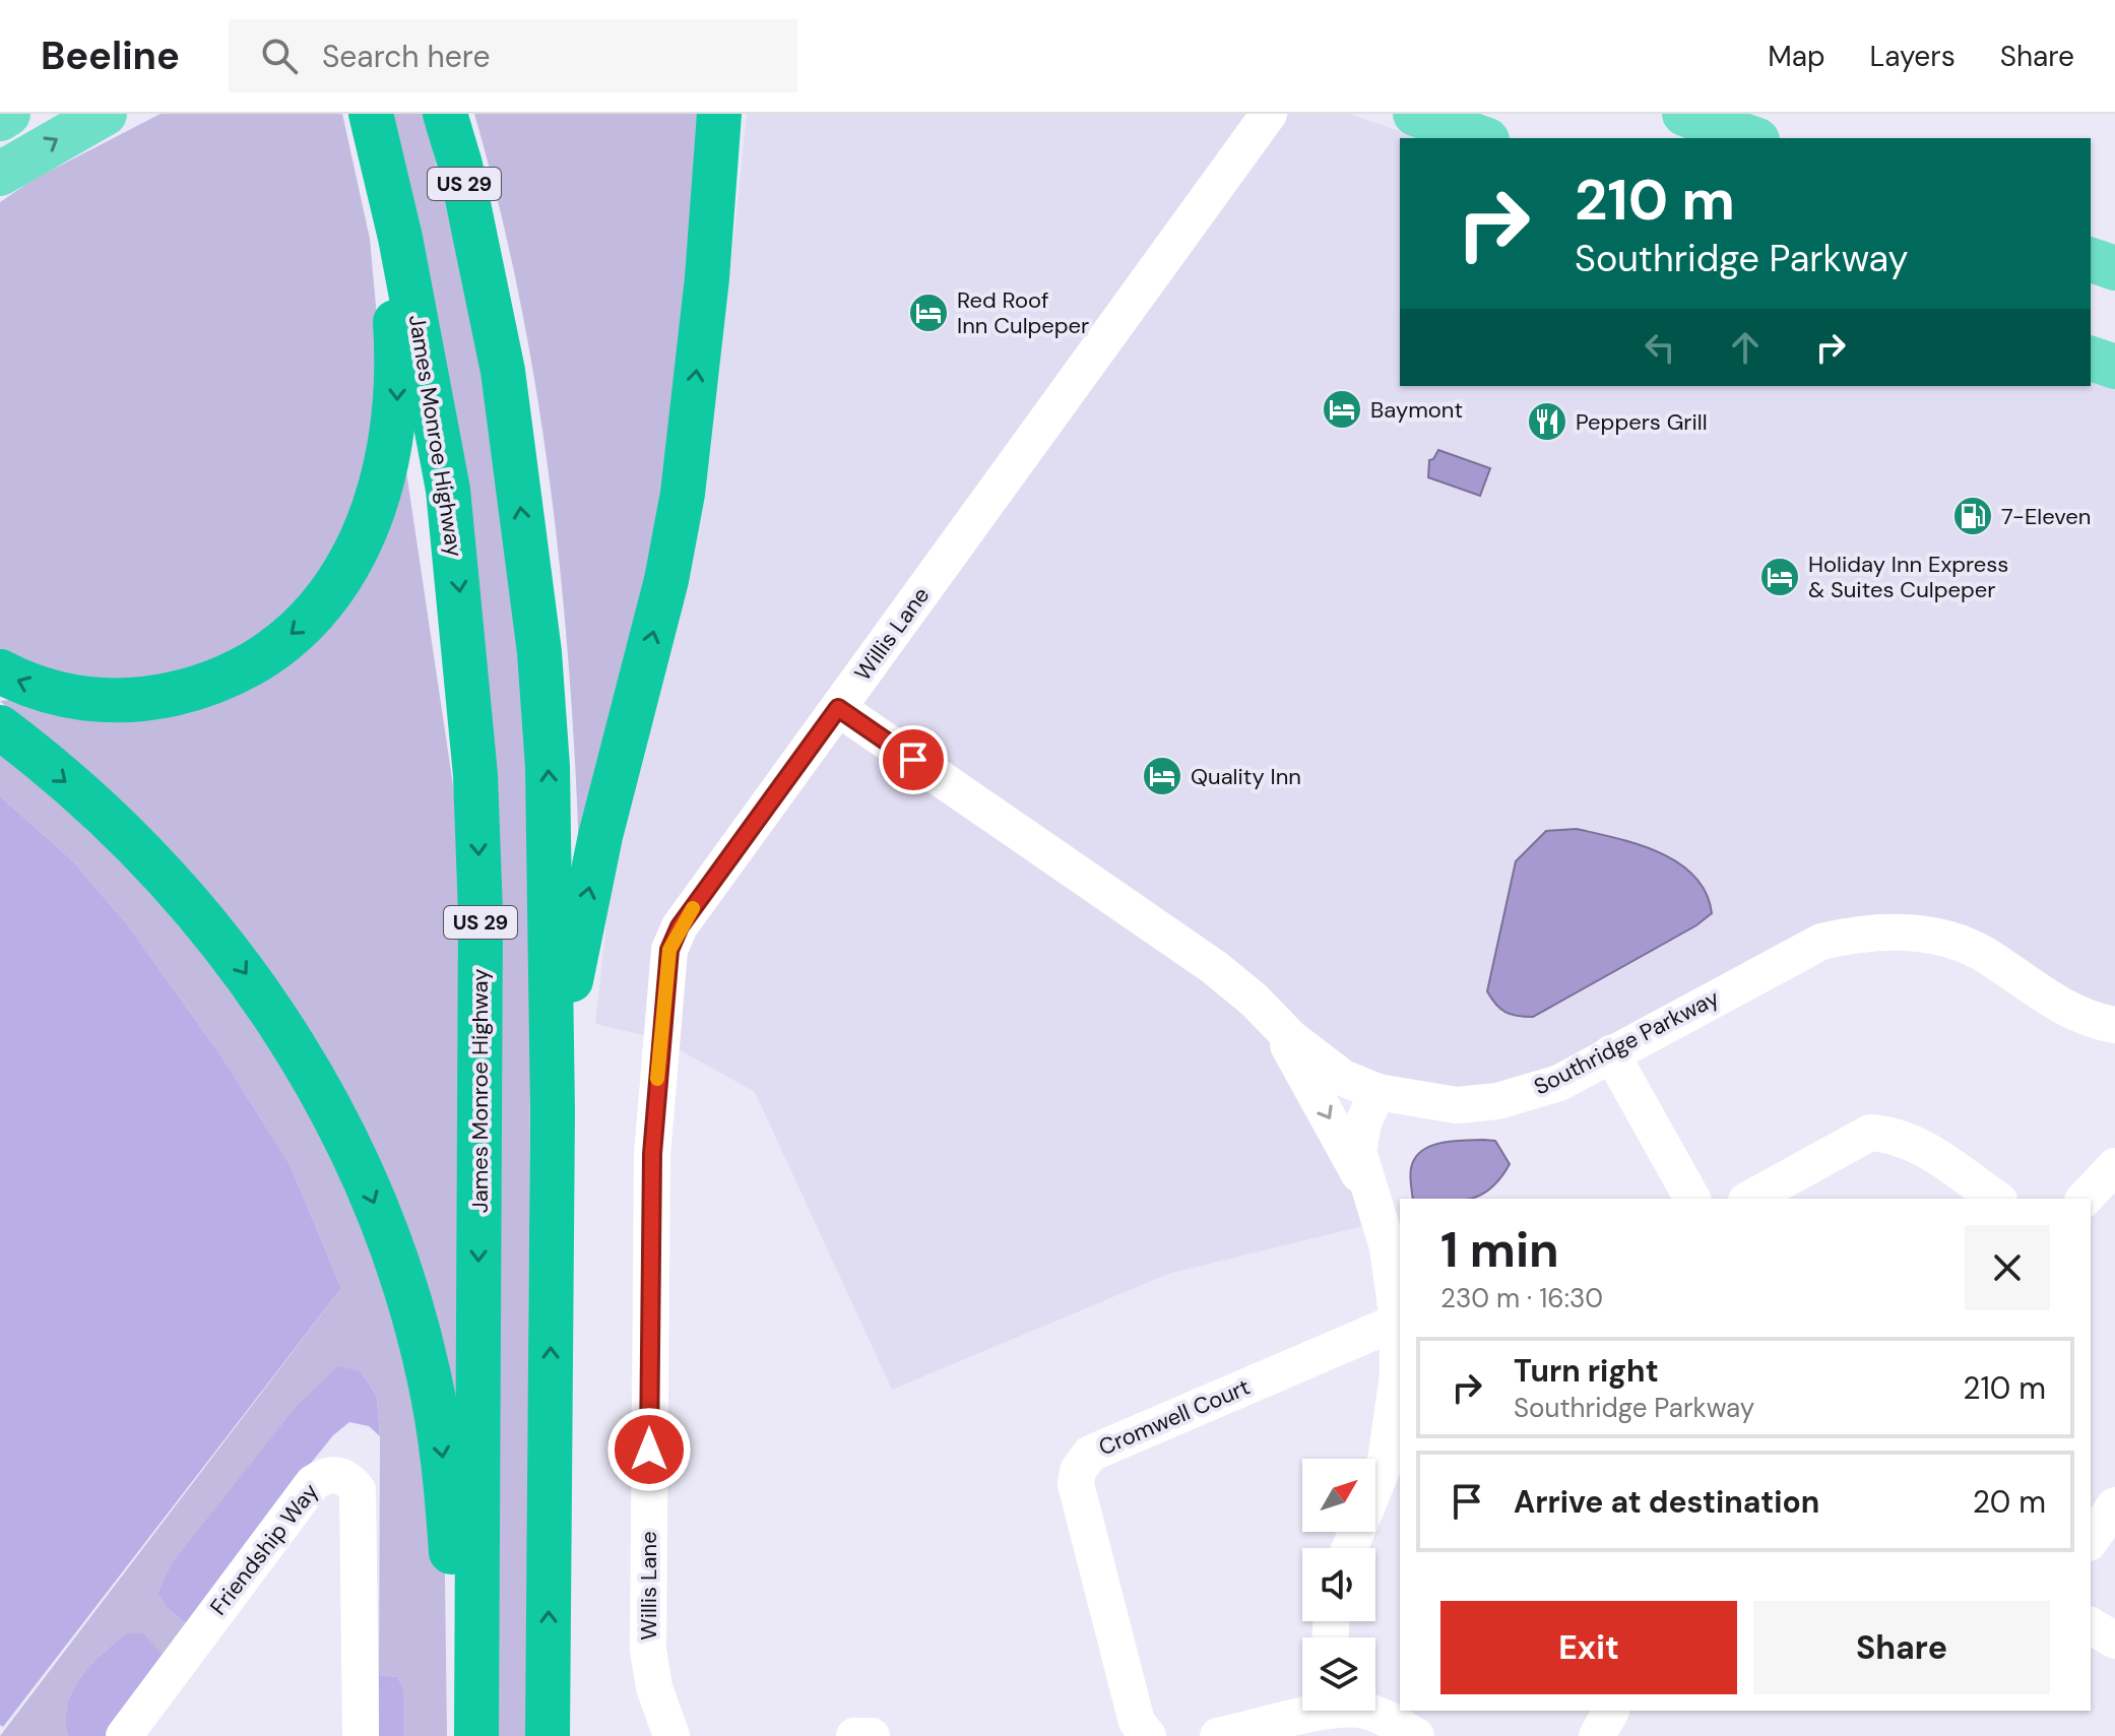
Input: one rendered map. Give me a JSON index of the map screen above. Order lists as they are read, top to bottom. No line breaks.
{"streets":{"highway":["US 29","James Monroe Highway"],"street":["Willis Lane","Southridge Parkway","Cromwell Court","Friendship Way"]},"crossings":[["Willis Lane","Southridge Parkway"]],"places":{"hotel":["Red Roof Inn Culpeper","Baymont","Holiday Inn Express & Suites Culpeper","Quality Inn"],"restaurant":["Peppers Grill"],"fuel station":["7-Eleven"]},"north":"top right","page":{"header":"Beeline","search":"Search here","nav":["Map","Layers","Share"],"turn":["210 m","Southridge Parkway"],"heading":["1 min","230 m · 16:30"],"list":[{"name":"Turn right","note":"Southridge Parkway","value":"210 m"},{"name":"Arrive at destination","value":"20 m"}],"buttons":["Exit","Share"]}}
